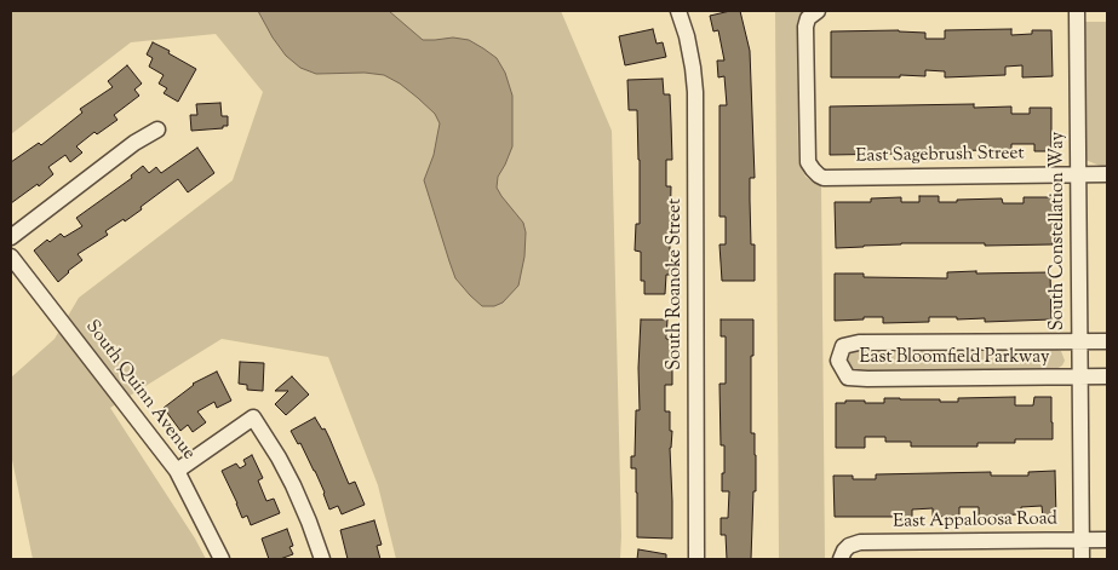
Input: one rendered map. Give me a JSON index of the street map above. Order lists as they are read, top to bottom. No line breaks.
{"streets":{"street":["East Sagebrush Street","South Constellation Way","South Roanoke Street","East Bloomfield Parkway","South Quinn Avenue","East Appaloosa Road"]},"crossings":[["East Sagebrush Street","South Constellation Way"],["South Constellation Way","East Bloomfield Parkway"],["South Constellation Way","East Appaloosa Road"]]}
